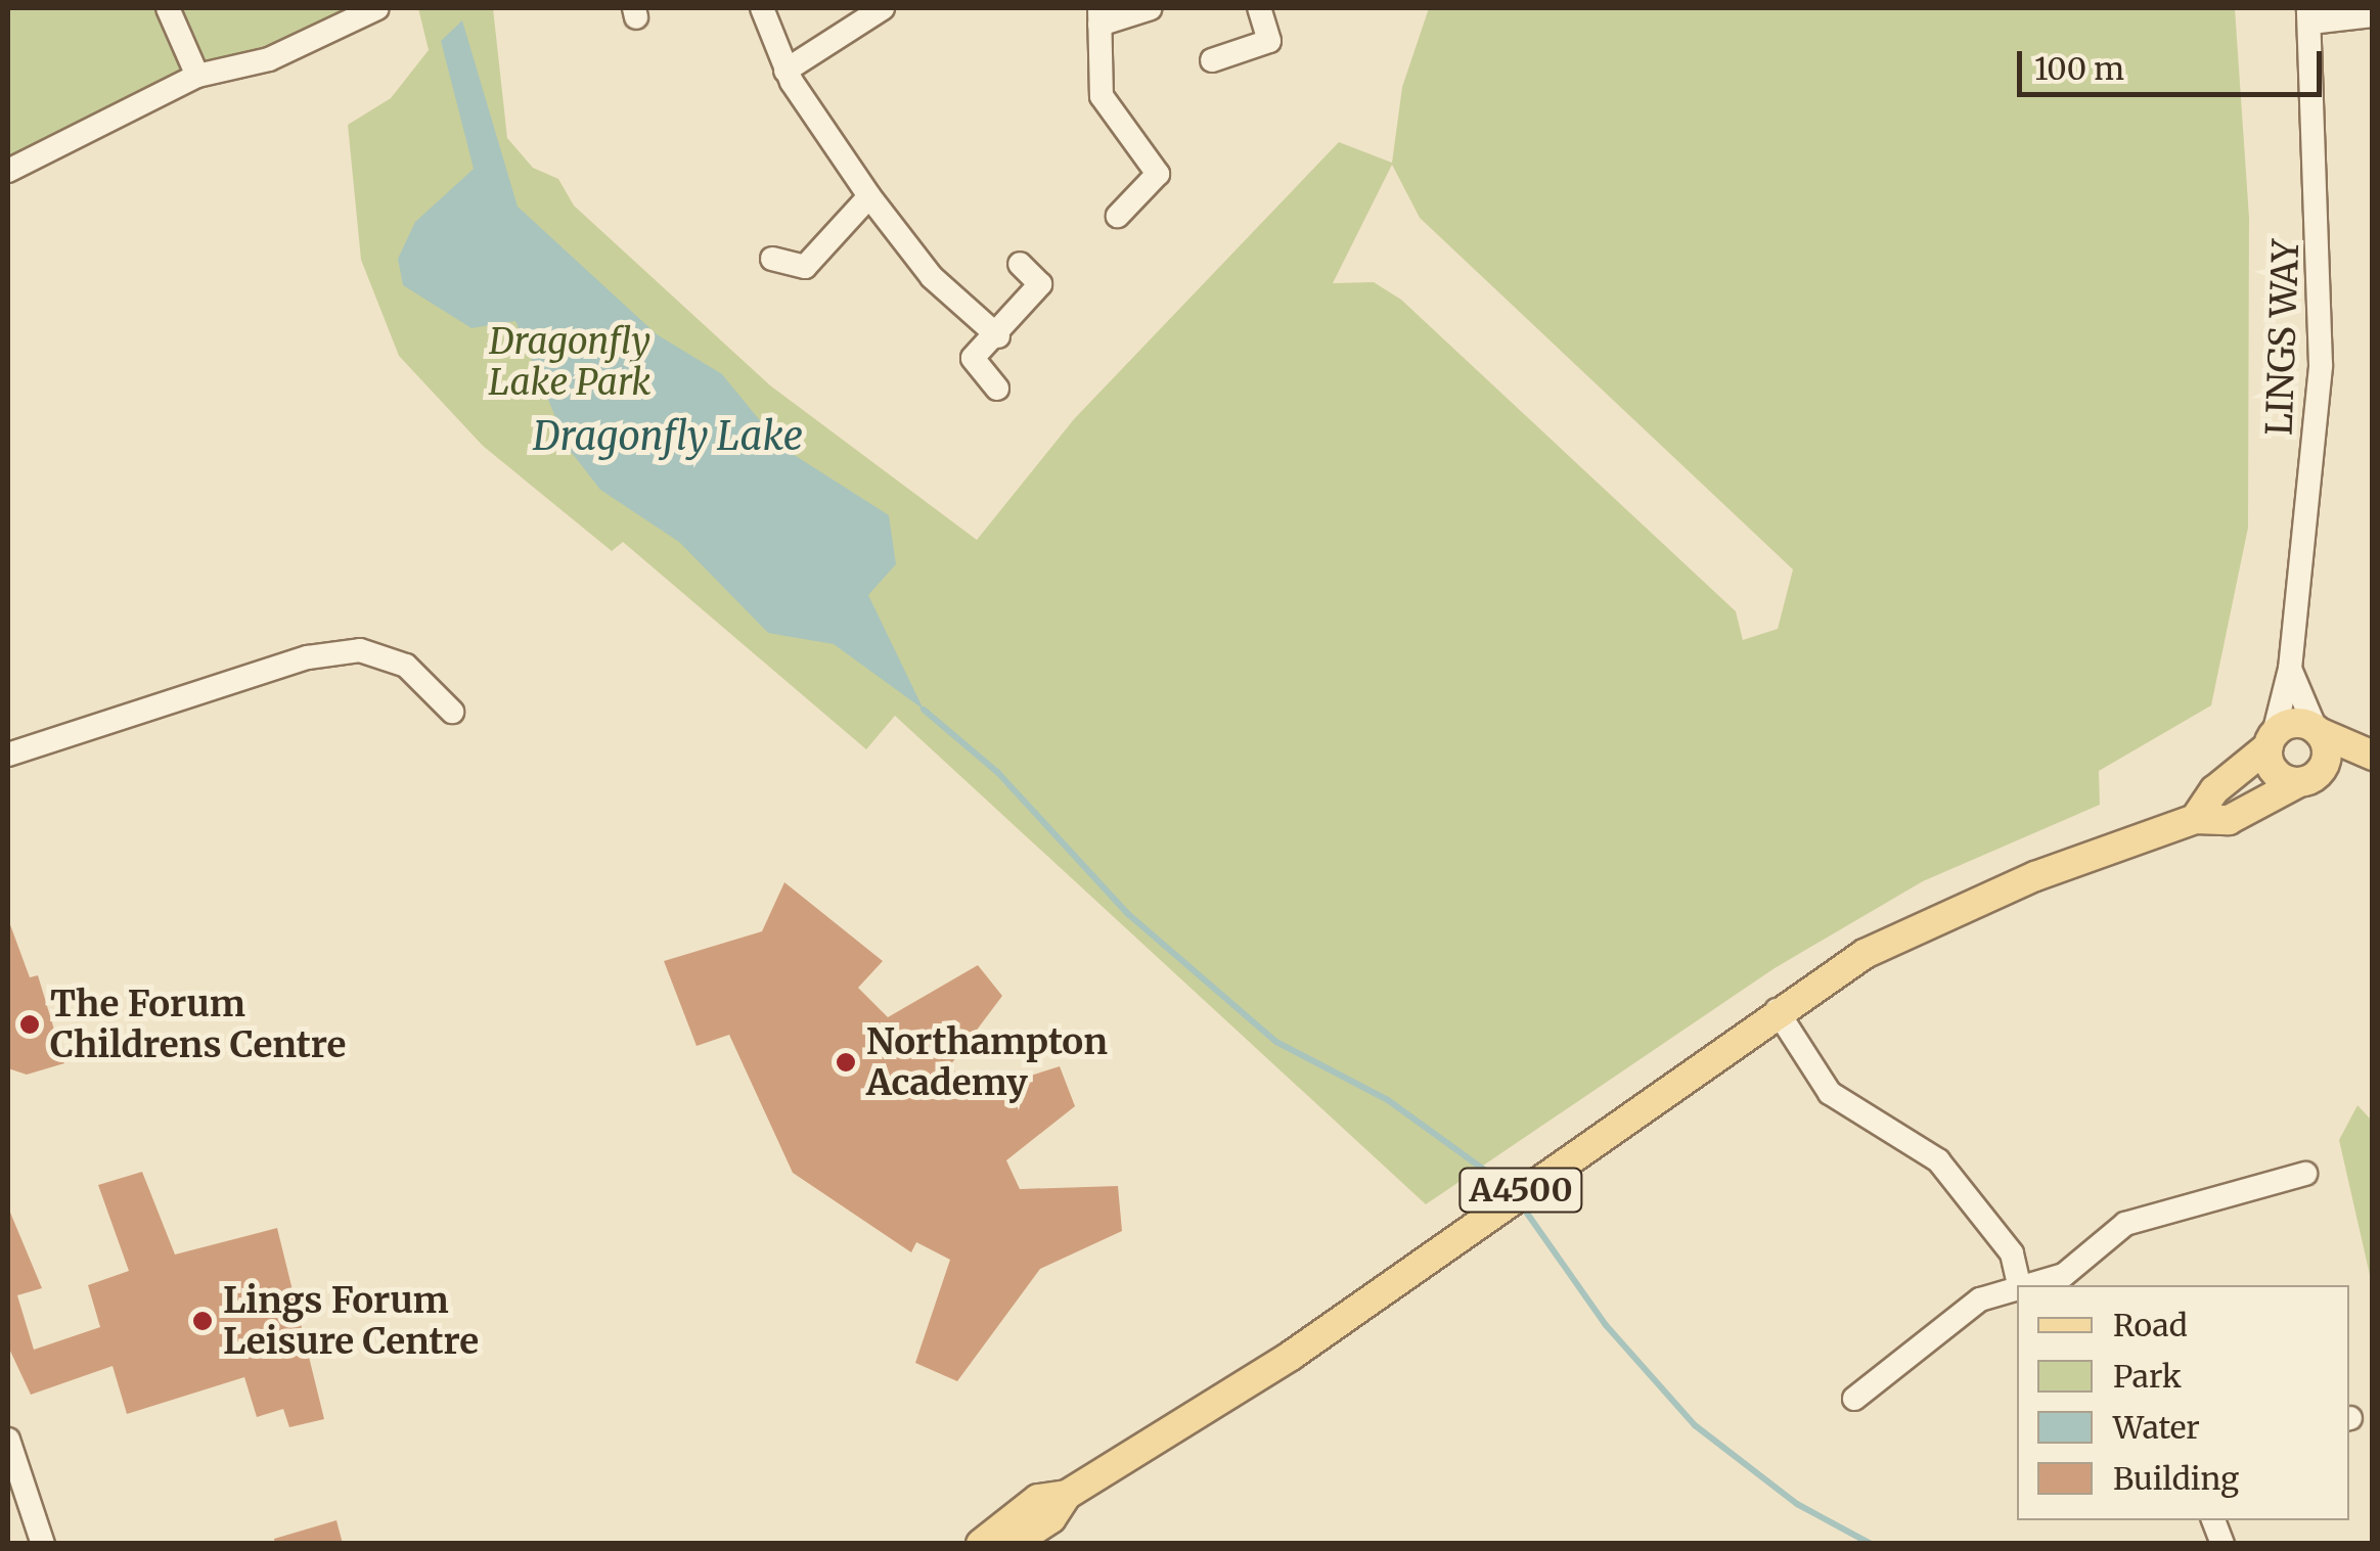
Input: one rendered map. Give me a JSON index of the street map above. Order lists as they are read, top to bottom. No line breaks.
{"streets":{"main road":["A4500"],"street":["LINGS WAY"]},"water":["Dragonfly Lake"],"parks":["Dragonfly Lake Park"],"places":["The Forum Childrens Centre","Northampton Academy","Lings Forum Leisure Centre"],"legend":["Road","Park","Water","Building"],"scale_bar":"100 m"}
